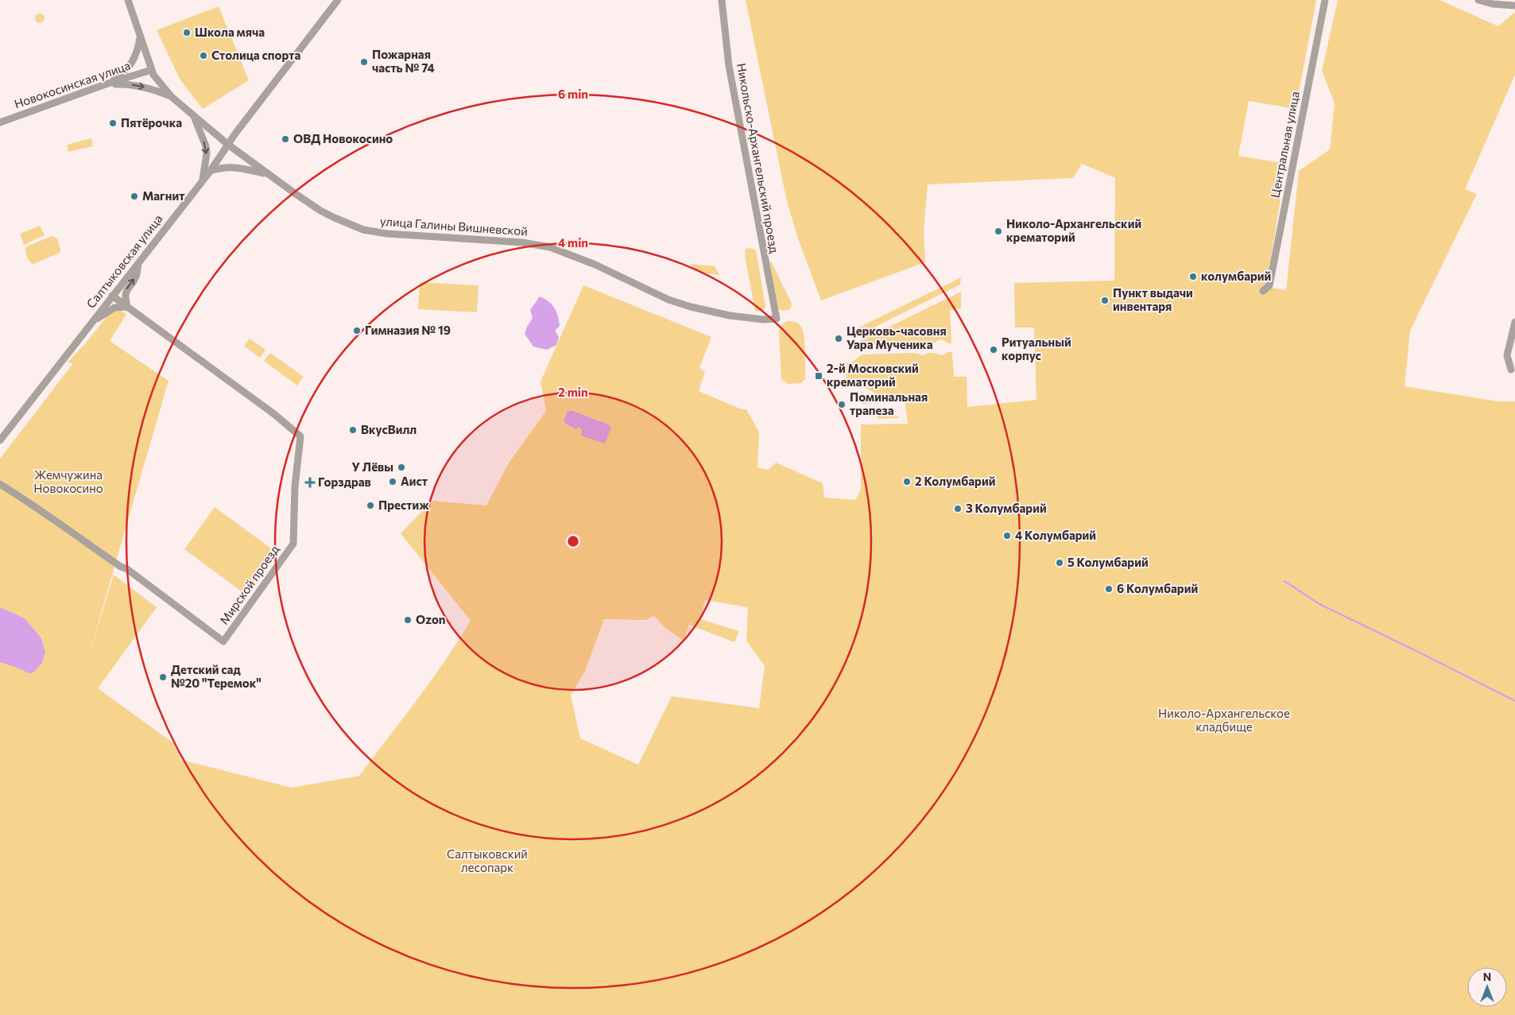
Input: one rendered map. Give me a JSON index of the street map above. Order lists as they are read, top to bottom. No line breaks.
{"streets":{"street":["Новокосинская улица","Центральная улица","Никольско-Архангельский проезд","улица Галины Вишневской","Салтыковская улица","Мирской проезд"]},"crossings":[["Новокосинская улица","улица Галины Вишневской"],["Никольско-Архангельский проезд","улица Галины Вишневской"],["улица Галины Вишневской","Салтыковская улица"],["Салтыковская улица","Мирской проезд"]],"parks":["Жемчужина Новокосино","Николо-Архангельское кладбище","Салтыковский лесопарк"],"places":{"other":["Школа мяча","Столица спорта","Пожарная часть № 74","Пятёрочка","ОВД Новокосино","Магнит","Николо-Архангельский крематорий","колумбарий","Пункт выдачи инвентаря","Гимназия № 19","Церковь-часовня Уара Мученика","Ритуальный корпус","Поминальная трапеза","ВкусВилл","У Лёвы","Аист","2 Колумбарий","Престиж","3 Колумбарий","4 Колумбарий","5 Колумбарий","6 Колумбарий","Ozon","Детский сад №20 \"Теремок\""],"transit":["2-й Московский крематорий"],"health":["Горздрав"]},"north":"top","rings":["6 min","4 min","2 min"]}
